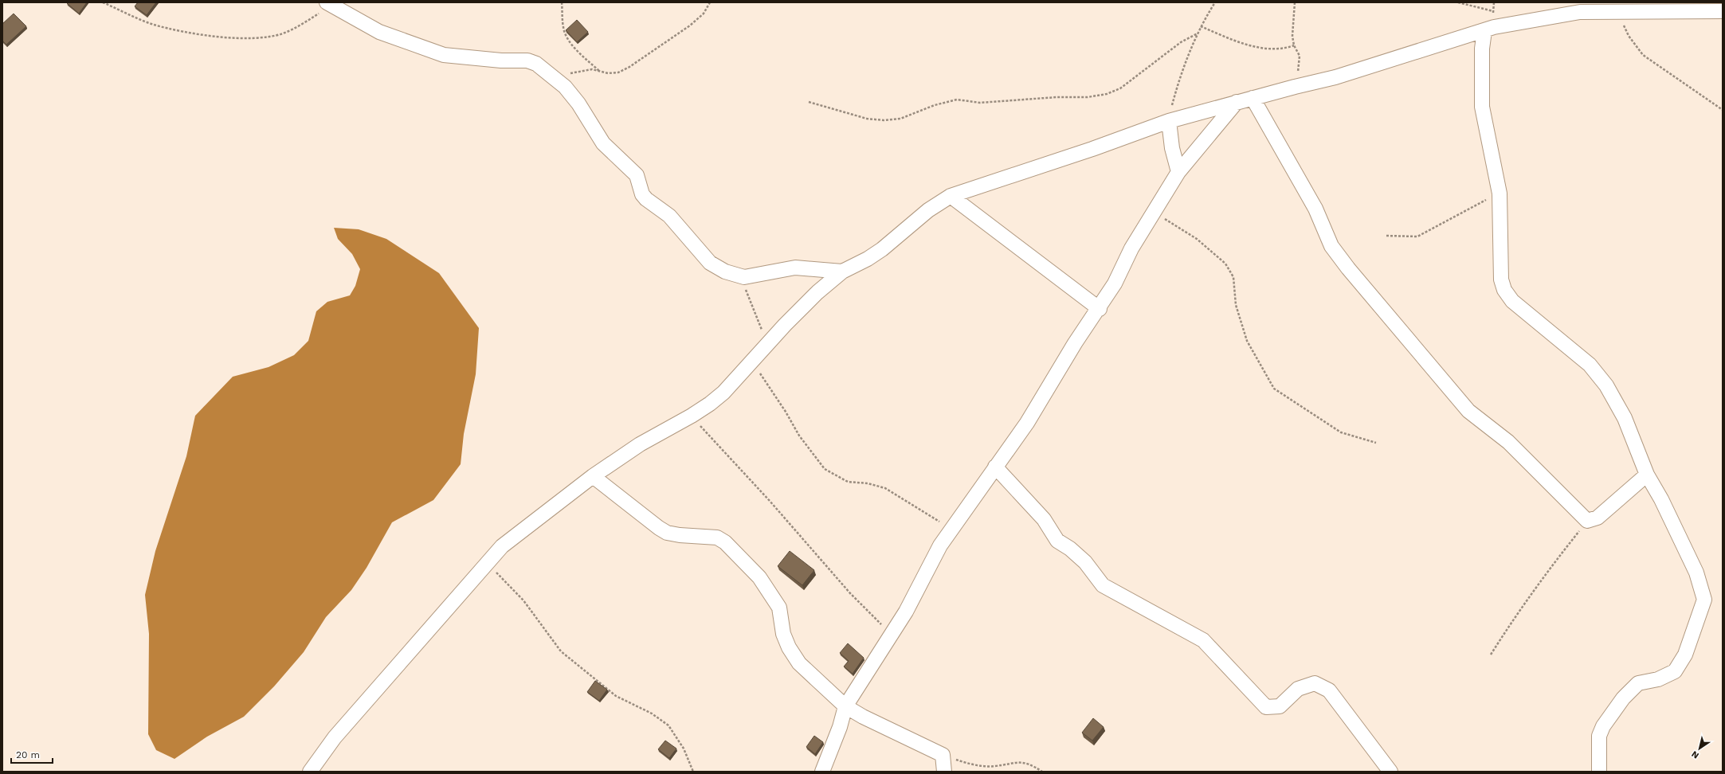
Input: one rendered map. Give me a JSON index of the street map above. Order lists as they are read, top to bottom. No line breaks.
{"scale_bar":"20 m","north":"bottom left"}
